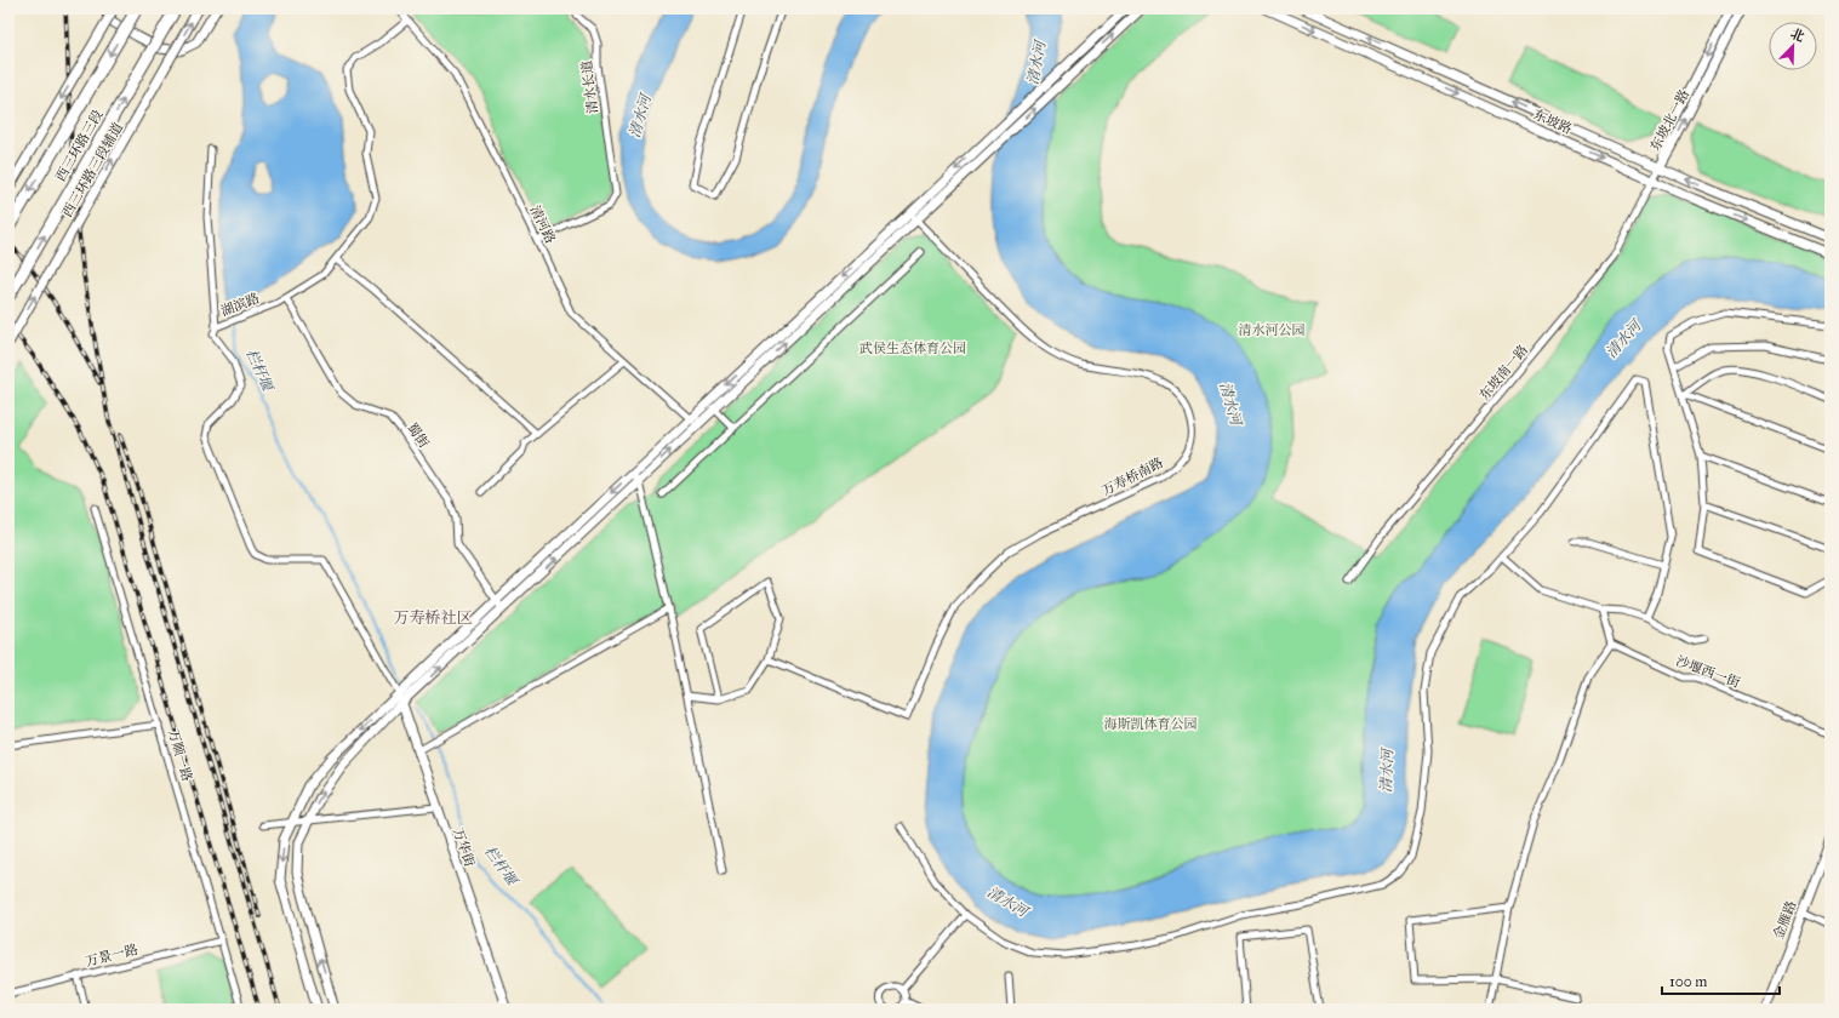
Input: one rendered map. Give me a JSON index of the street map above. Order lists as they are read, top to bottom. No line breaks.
{"streets":{"highway":["西三环路三段"],"street":["清水长道","东坡北一路","东坡路","西三环路三段辅道","清河路","湖滨路","东坡南一路","蜀街","万寿桥南路","沙堰西一街","万顺一路","万华街","金雁路","万景一路"]},"crossings":[["清水长道","清河路"],["东坡北一路","东坡路"],["东坡北一路","东坡南一路"],["东坡路","东坡南一路"],["清河路","湖滨路"],["湖滨路","蜀街"],["湖滨路","万华街"],["万顺一路","万景一路"]],"districts":["万寿桥社区"],"water":["清水河","栏杆堰"],"parks":["清水河公园","武侯生态体育公园","海斯凯体育公园"],"scale_bar":"100 m","north":"top right"}
